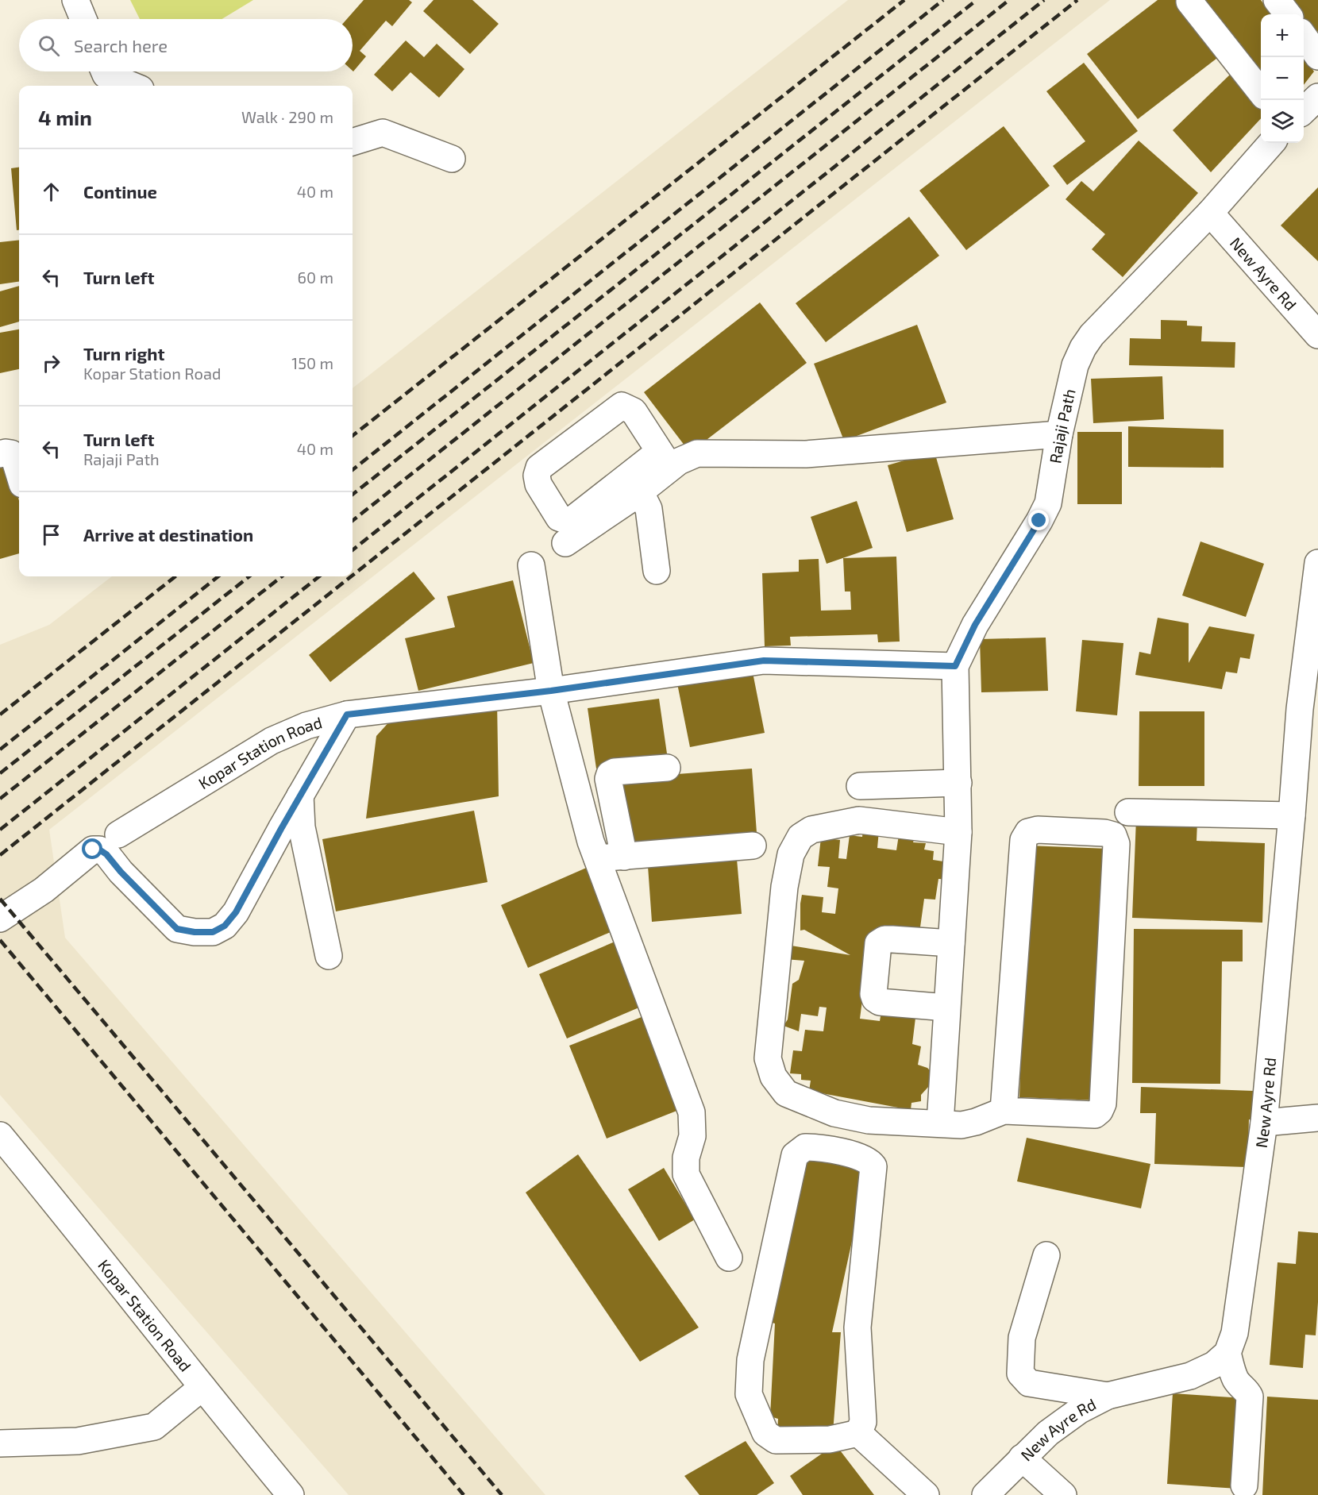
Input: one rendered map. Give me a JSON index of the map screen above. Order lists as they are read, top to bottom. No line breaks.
{"streets":{"street":["New Ayre Rd","Rajaji Path","Kopar Station Road"]},"crossings":[["New Ayre Rd","Rajaji Path"],["Rajaji Path","Kopar Station Road"]],"page":{"map_buttons":["+","−"],"search":"Search here","heading":["4 min","Walk · 290 m"],"list":[["Continue","40 m"],["Turn left","60 m"],["Turn right","Kopar Station Road","150 m"],["Turn left","Rajaji Path","40 m"],"Arrive at destination"]}}
